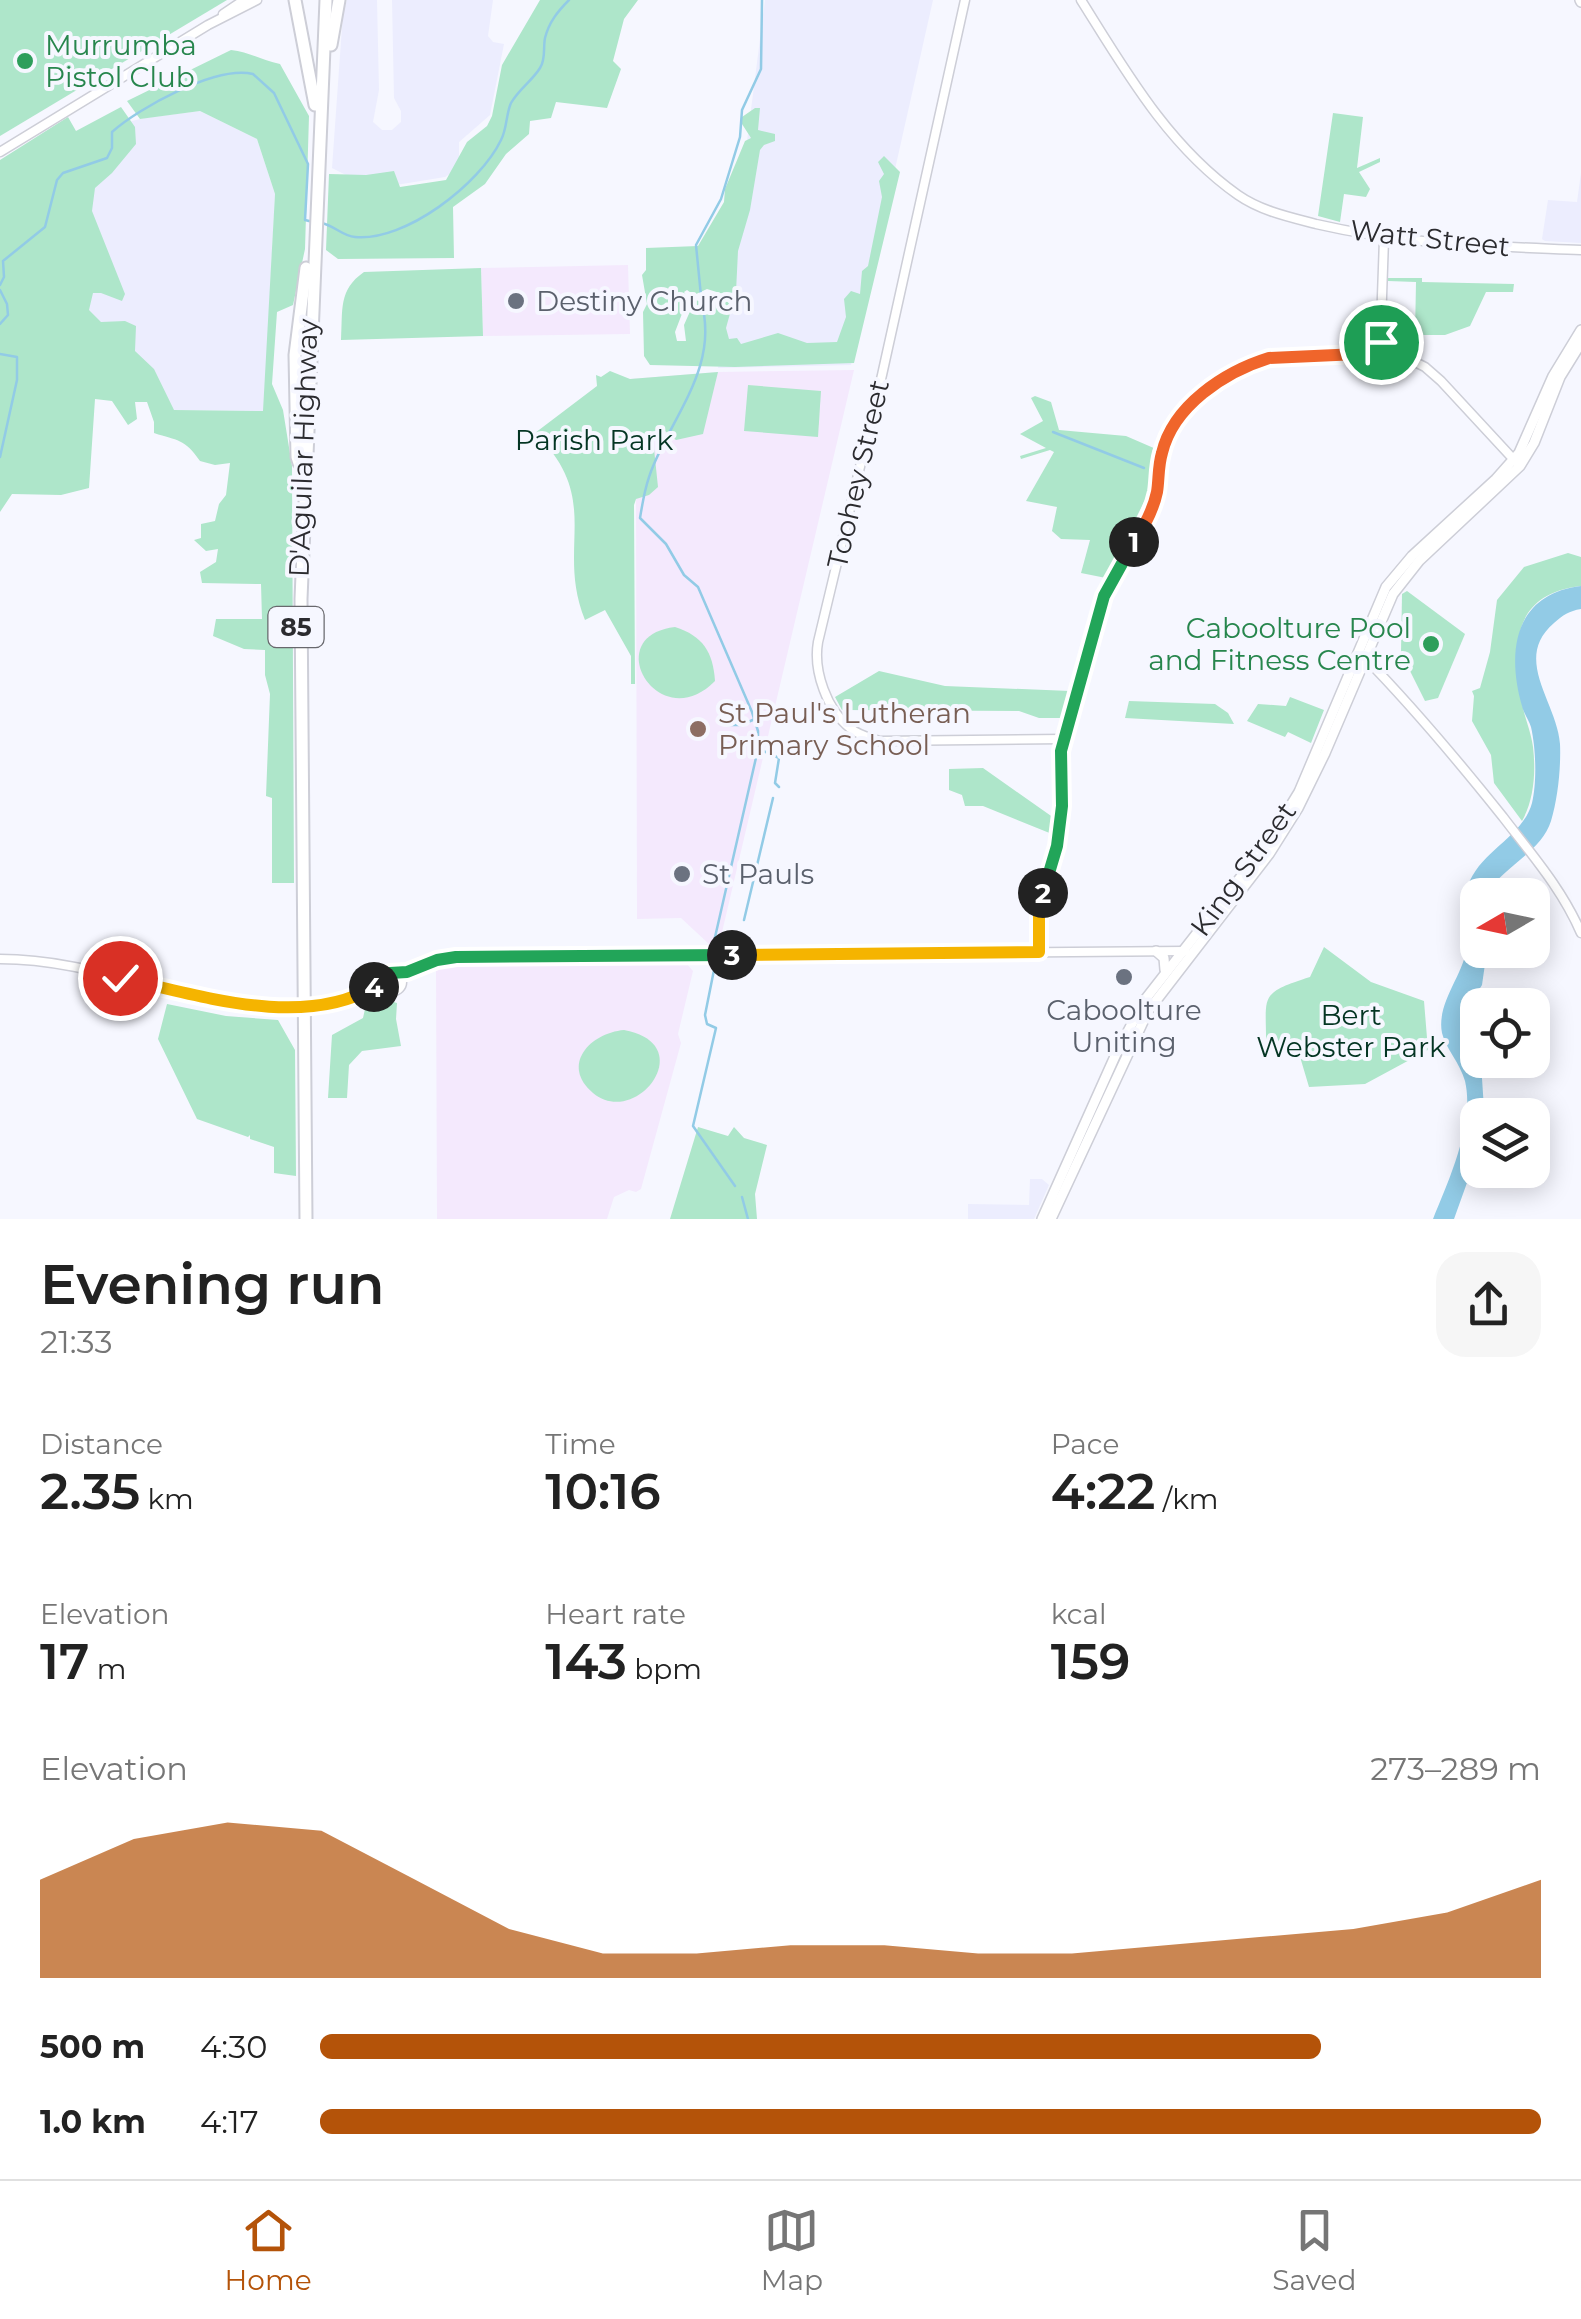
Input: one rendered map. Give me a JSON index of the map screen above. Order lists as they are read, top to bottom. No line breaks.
{"streets":{"highway":["D'Aguilar Highway","85"],"main road":["Watt Street","Toohey Street","King Street"]},"parks":["Parish Park","Bert Webster Park"],"places":["Murrumba Pistol Club","Destiny Church","Caboolture Pool and Fitness Centre","St Paul's Lutheran Primary School","St Pauls","Caboolture Uniting"],"north":"left","page":{"pins":["1","2","3","4"],"heading":["Evening run","21:33"],"stats":[["Distance","2.35 km"],["Time","10:16"],["Pace","4:22 /km"],["Elevation","17 m"],["Heart rate","143 bpm"],["kcal","159"]],"chart":["Elevation","273–289 m"],"list":[{"name":"500 m","note":"4:30"},{"name":"1.0 km","note":"4:17"}],"tabs":["Home","Map","Saved"]}}
